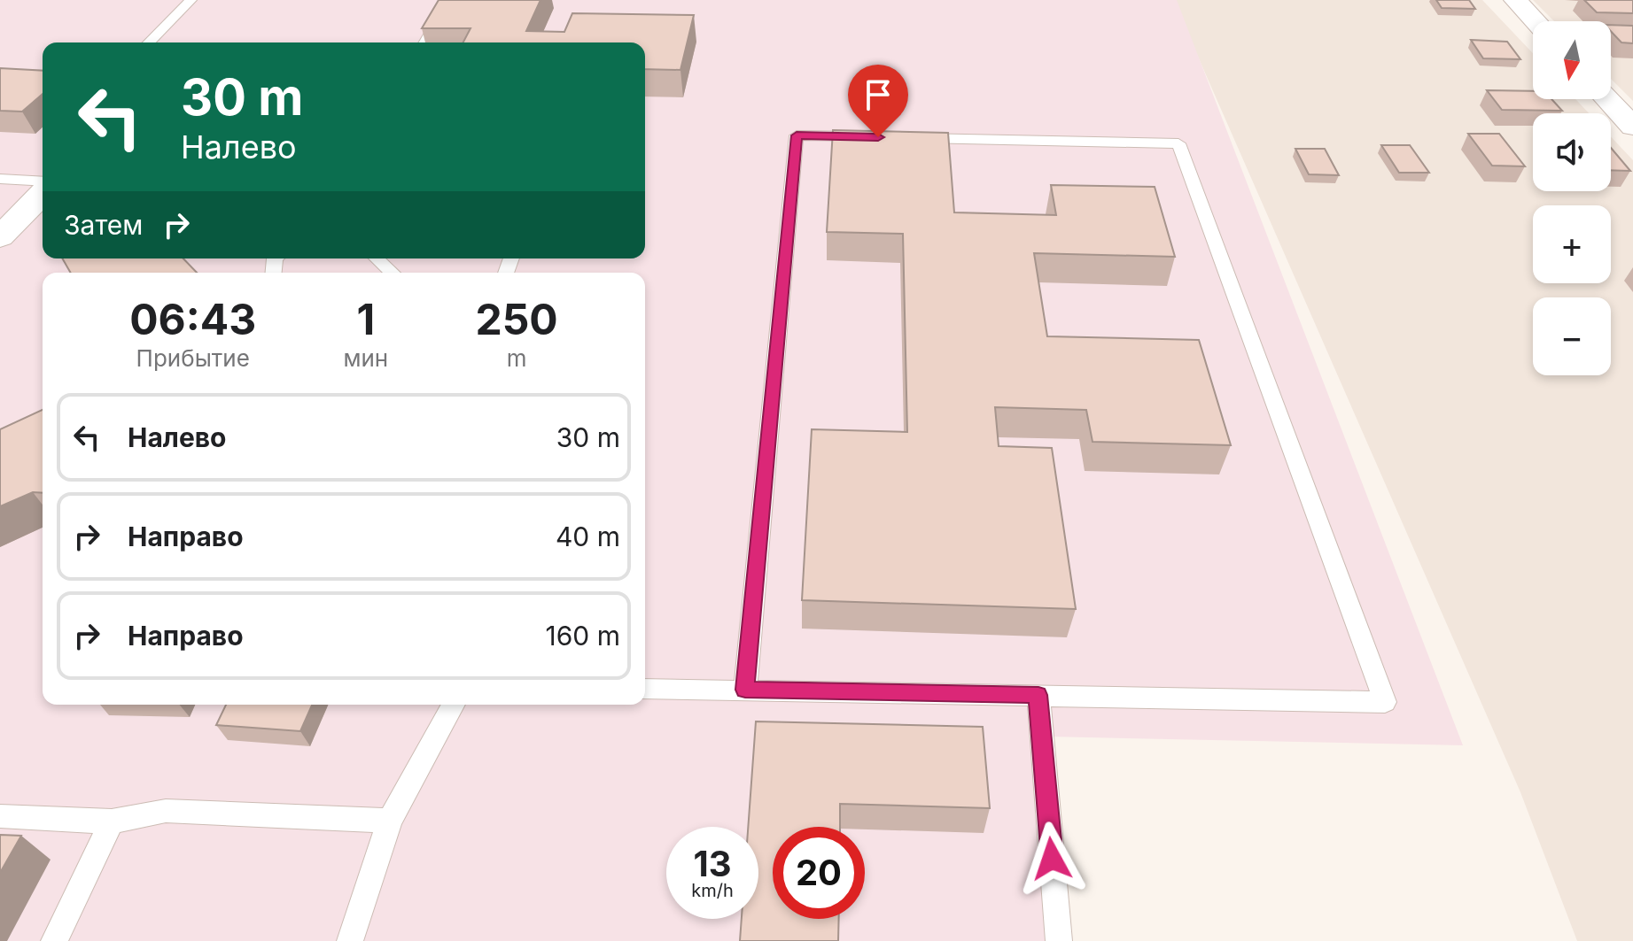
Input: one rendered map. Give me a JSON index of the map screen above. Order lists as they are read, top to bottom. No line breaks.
{"north":"bottom","page":{"map_buttons":["+","−"],"turn":["30 m","Налево"],"then":"Затем","eta":["06:43","Прибытие","1","мин","250","m"],"list":[{"name":"Налево","value":"30 m"},{"name":"Направо","value":"40 m"},{"name":"Направо","value":"160 m"}],"speed":"13 km/h","limit":"20"}}
